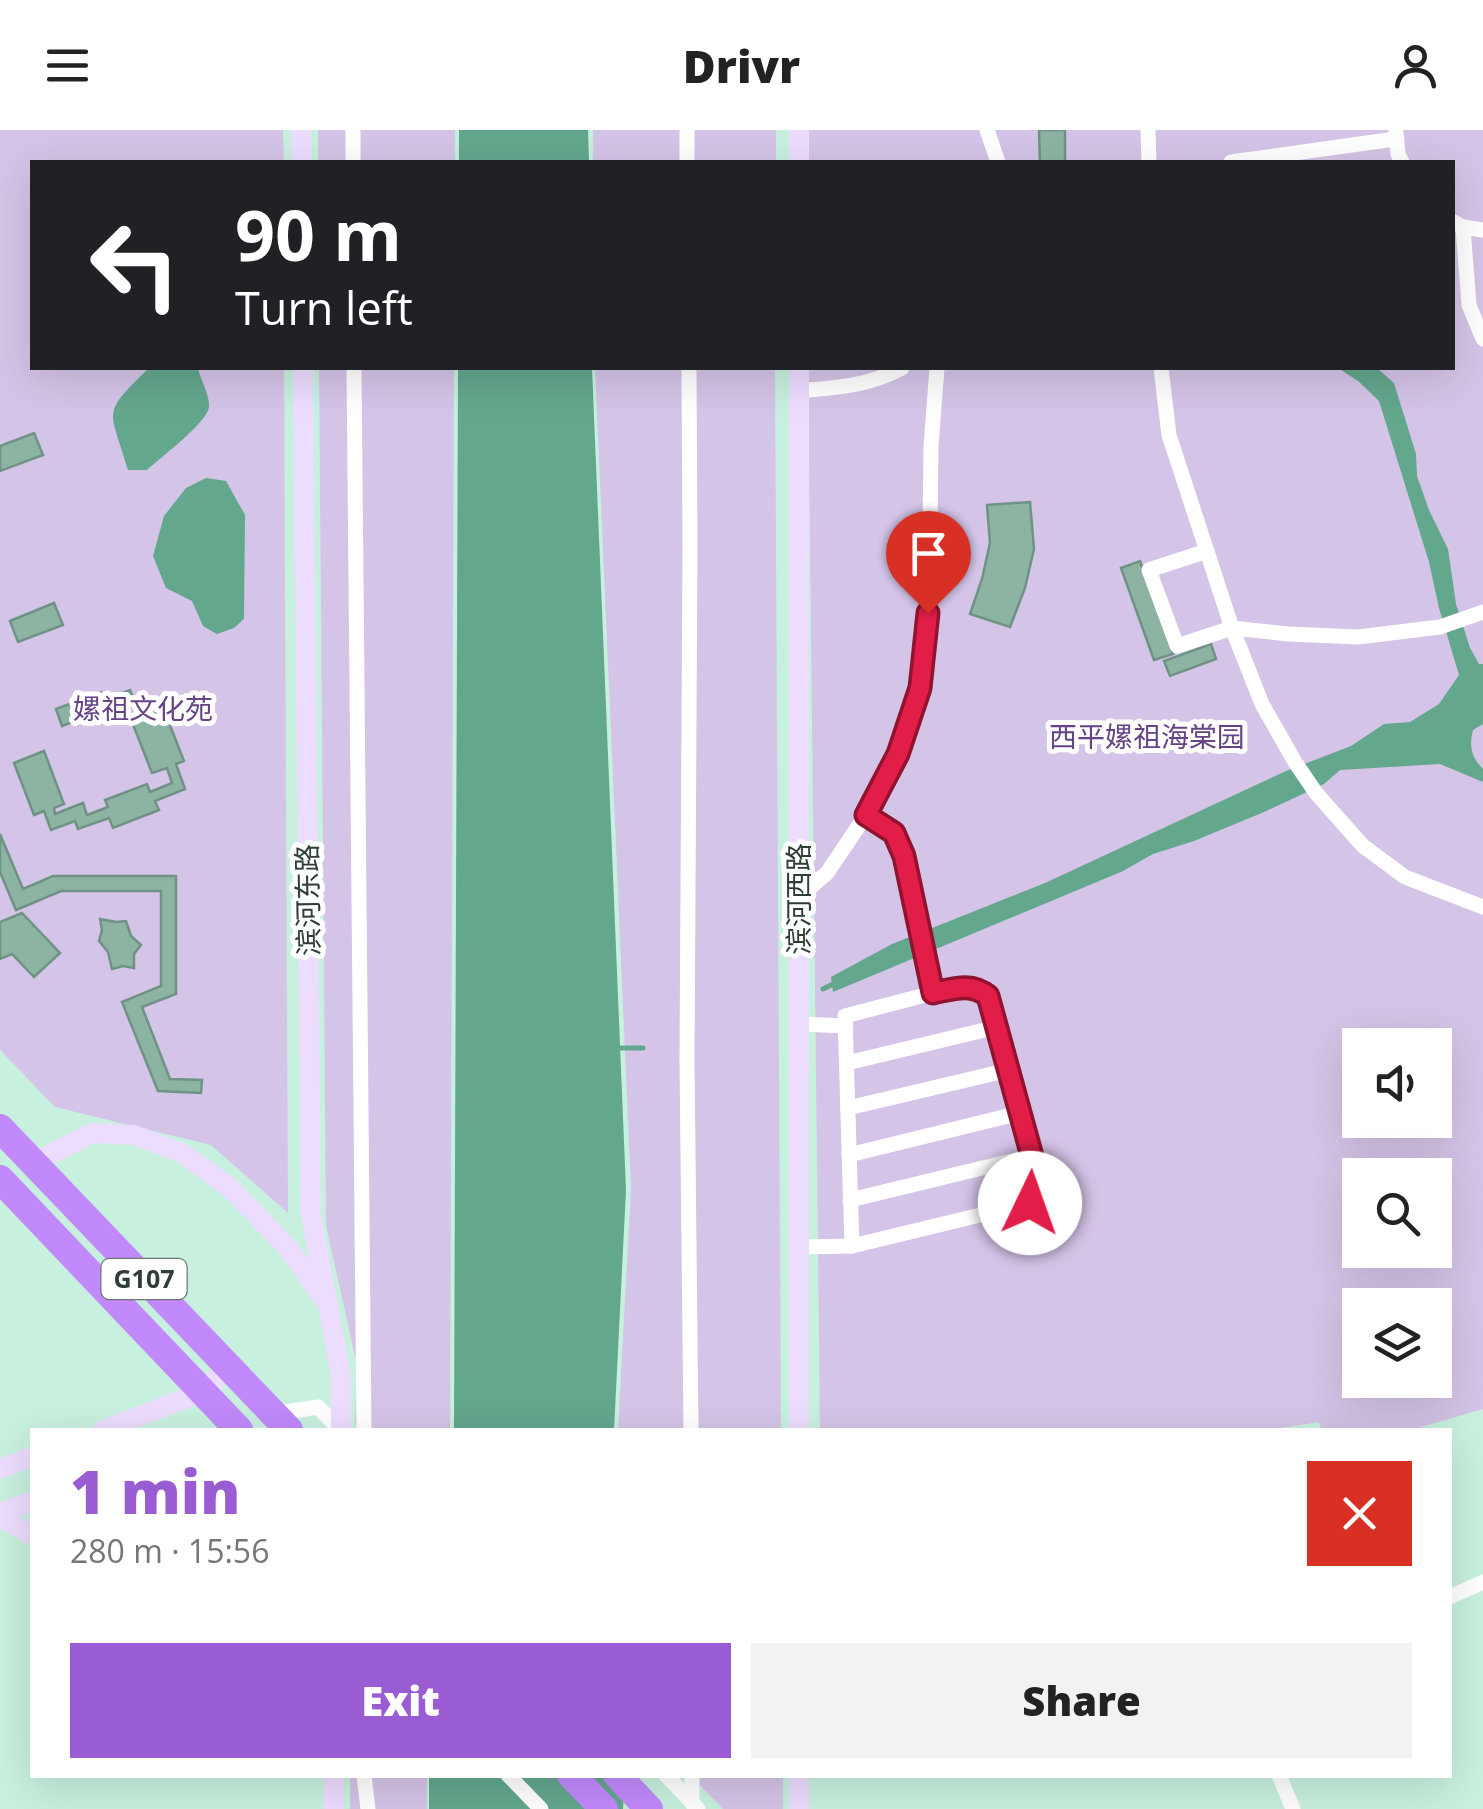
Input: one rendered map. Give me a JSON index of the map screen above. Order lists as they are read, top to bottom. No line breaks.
{"streets":{"highway":["G107"],"street":["滨河西路","滨河东路"]},"parks":["嫘祖文化苑","西平嫘祖海棠园"],"page":{"header":"Drivr","turn":["90 m","Turn left"],"heading":["1 min","280 m · 15:56"],"buttons":["Exit","Share"]}}
